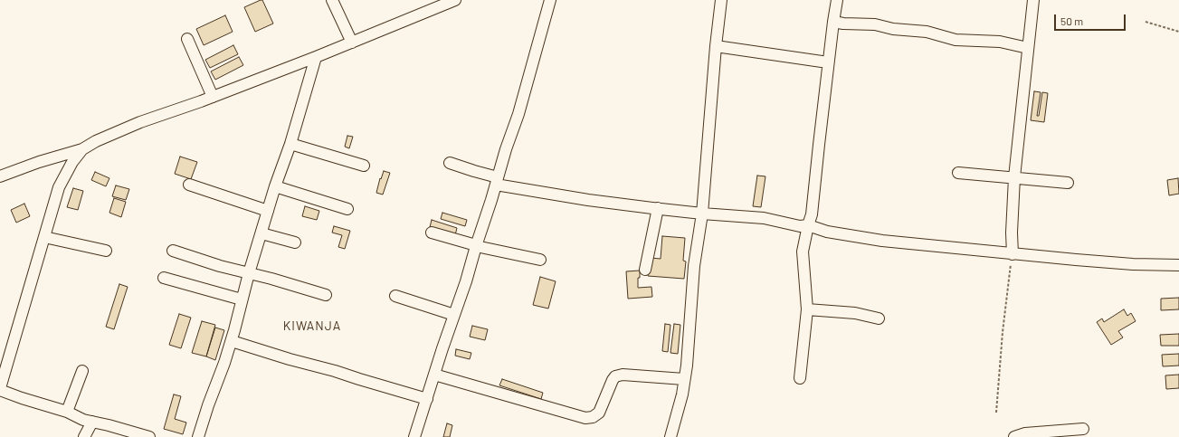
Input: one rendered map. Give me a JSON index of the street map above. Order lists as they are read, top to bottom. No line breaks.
{"districts":["KIWANJA"],"scale_bar":"50 m"}
